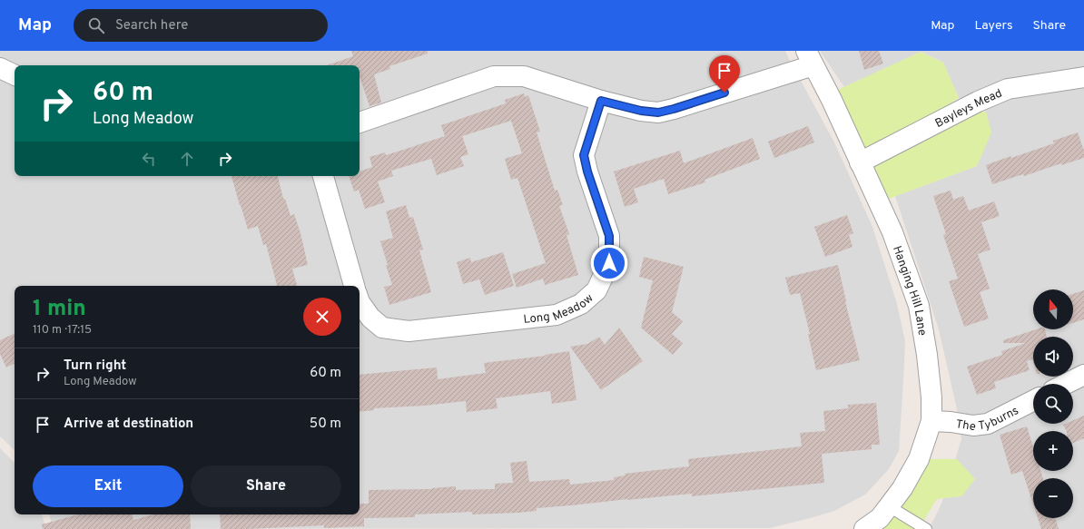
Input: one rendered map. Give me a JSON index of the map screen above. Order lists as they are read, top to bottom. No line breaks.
{"streets":{"street":["Bayleys Mead","Hanging Hill Lane","Long Meadow","The Tyburns"]},"crossings":[["Bayleys Mead","Hanging Hill Lane"],["Hanging Hill Lane","The Tyburns"]],"north":"top","page":{"header":"Map","search":"Search here","nav":["Map","Layers","Share"],"turn":["60 m","Long Meadow"],"heading":["1 min","110 m · 17:15"],"map_buttons":["+","−"],"list":[{"name":"Turn right","note":"Long Meadow","value":"60 m"},{"name":"Arrive at destination","value":"50 m"}],"buttons":["Exit","Share"]}}
